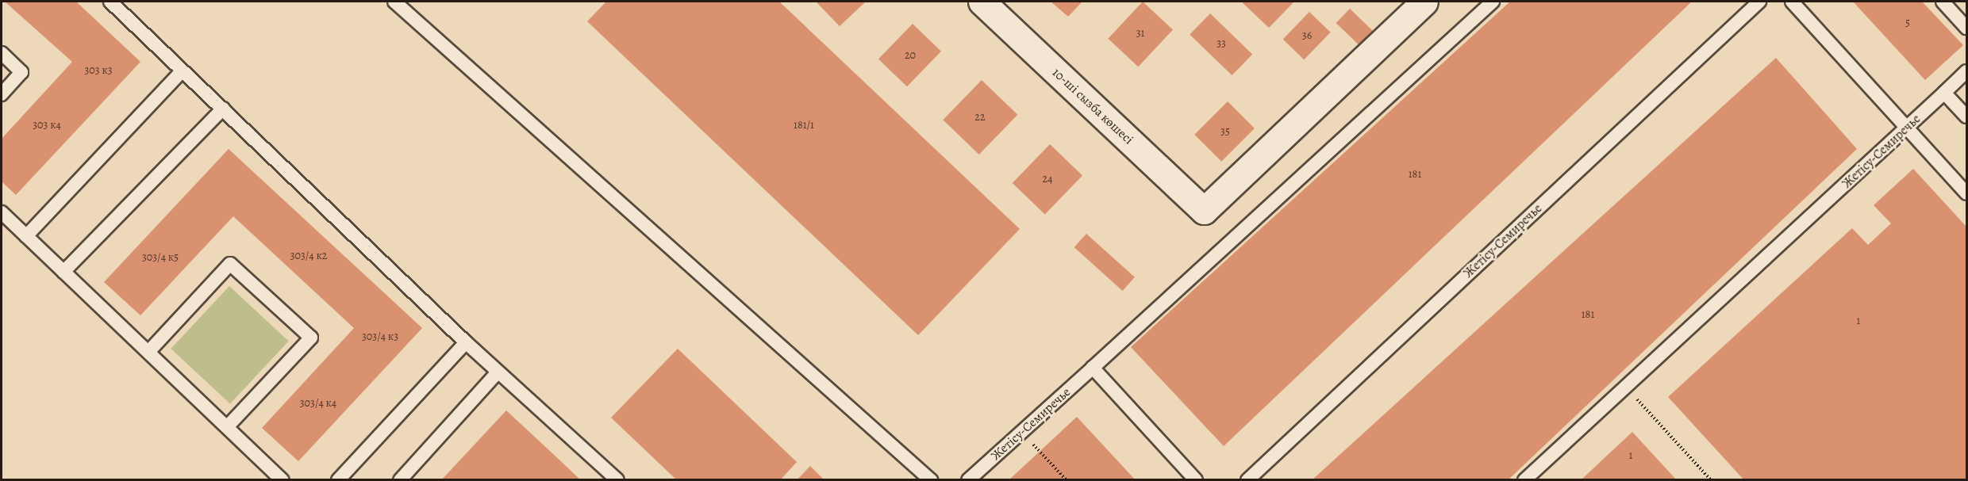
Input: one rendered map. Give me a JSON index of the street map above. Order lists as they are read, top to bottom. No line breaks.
{"streets":{"street":["10-ші сызба көшесі"],"lane":["Жетісу-Семиречье"]},"house_numbers":["5","31","36","33","20","303 к3","22","303 к4","181/1","35","181","24","303/4 к2","303/4 к5","181","1","303/4 к3","303/4 к4","1"]}
